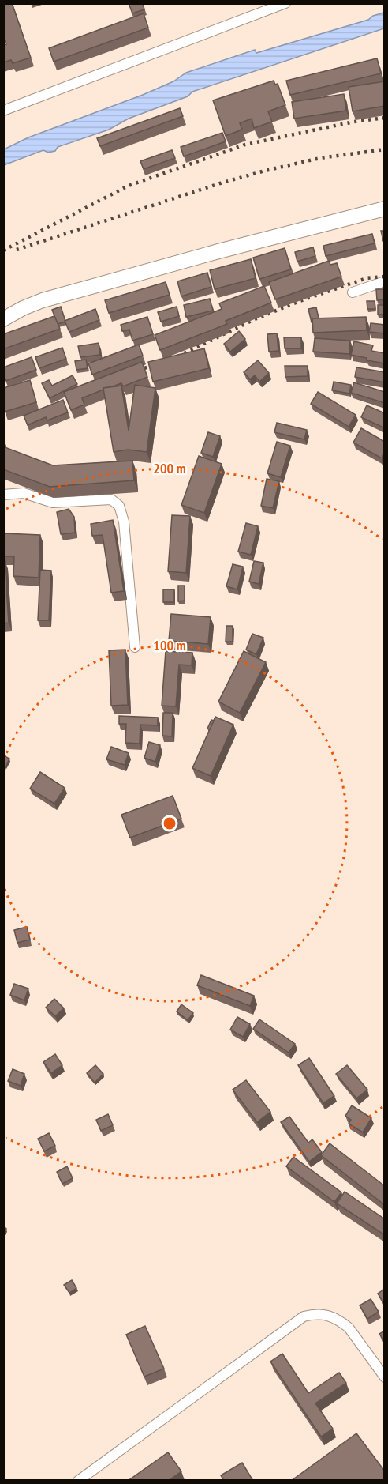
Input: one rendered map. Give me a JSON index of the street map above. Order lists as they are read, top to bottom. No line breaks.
{"rings":["200 m","100 m"]}
